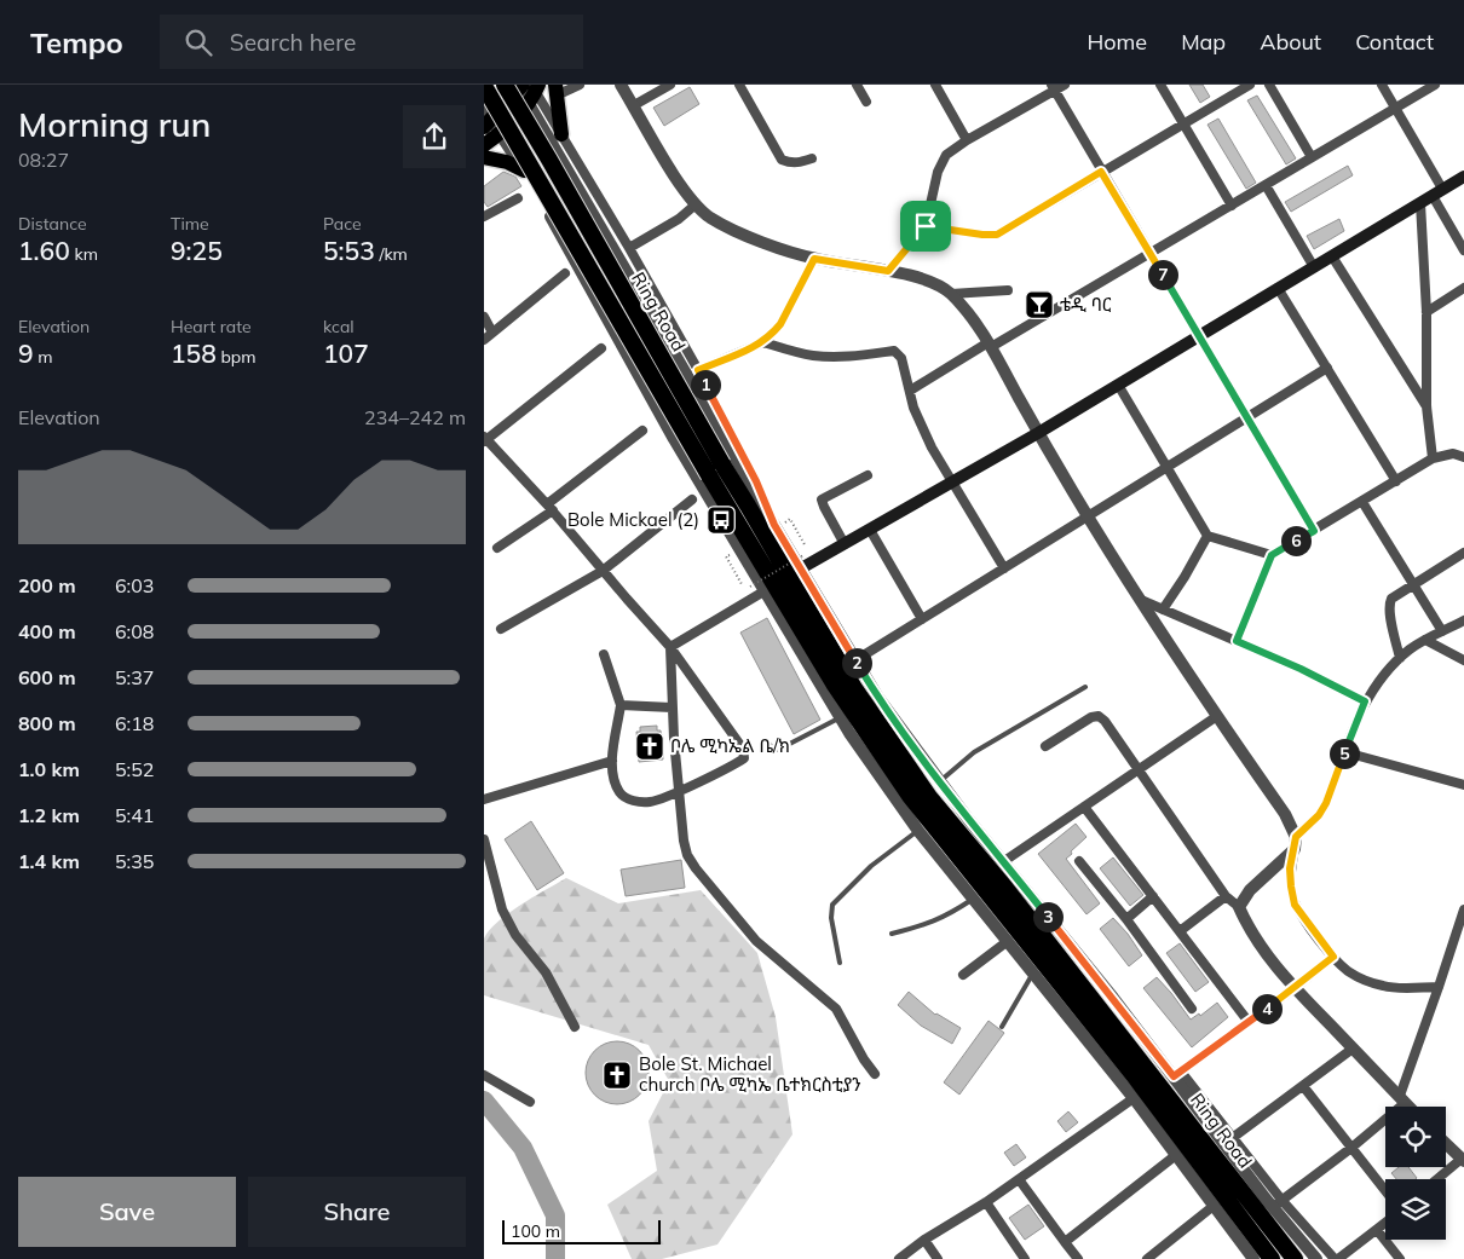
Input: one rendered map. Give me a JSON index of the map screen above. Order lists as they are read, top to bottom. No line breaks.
{"streets":{"highway":["Ring Road"]},"places":{"bar":["ቴዲ ባር"],"bus stop":["Bole Mickael (2)"],"church":["ቦሌ ሚካኤል ቤ/ክ","Bole St. Michael church ቦሌ ሚካኤ ቤተክርስቲያን"]},"scale_bar":"100 m","page":{"header":"Tempo","search":"Search here","nav":["Home","Map","About","Contact"],"heading":["Morning run","08:27"],"stats":[["Distance","1.60 km"],["Time","9:25"],["Pace","5:53 /km"],["Elevation","9 m"],["Heart rate","158 bpm"],["kcal","107"]],"pins":["7","1","6","2","5","3","4"],"chart":["Elevation","234–242 m"],"list":[{"name":"200 m","note":"6:03"},{"name":"400 m","note":"6:08"},{"name":"600 m","note":"5:37"},{"name":"800 m","note":"6:18"},{"name":"1.0 km","note":"5:52"},{"name":"1.2 km","note":"5:41"},{"name":"1.4 km","note":"5:35"}],"buttons":["Save","Share"],"scale":"100 m"}}
